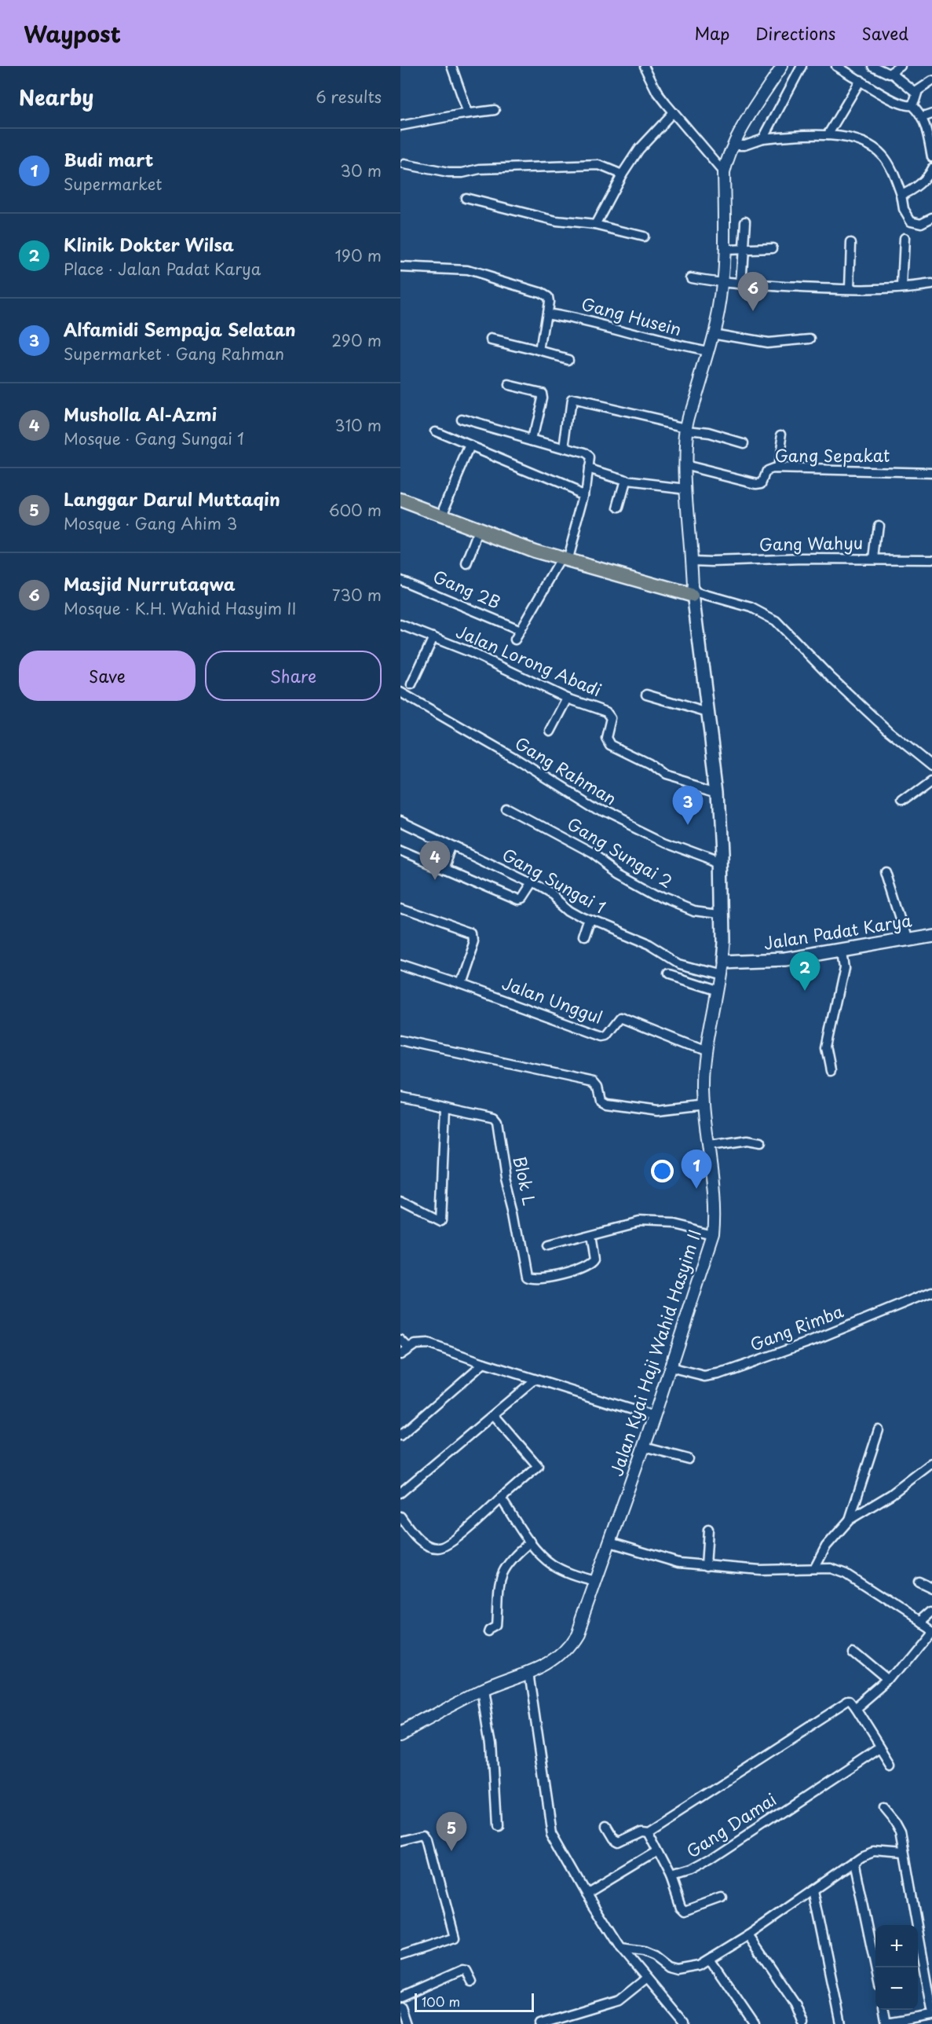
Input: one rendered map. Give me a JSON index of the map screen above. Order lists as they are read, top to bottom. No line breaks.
{"streets":{"main road":["Jalan Padat Karya","Jalan Kyai Haji Wahid Hasyim II"],"street":["Gang Husein","Gang Sepakat","Gang Wahyu","Gang 2B","Jalan Lorong Abadi","Gang Rahman","Gang Sungai 2","Gang Sungai 1","Jalan Unggul","Blok L","Gang Rimba","Gang Damai"]},"crossings":[["Jalan Lorong Abadi","Jalan Kyai Haji Wahid Hasyim II"],["Gang Rahman","Jalan Kyai Haji Wahid Hasyim II"],["Gang Sungai 2","Jalan Kyai Haji Wahid Hasyim II"],["Gang Sungai 1","Jalan Kyai Haji Wahid Hasyim II"],["Jalan Padat Karya","Jalan Kyai Haji Wahid Hasyim II"],["Jalan Unggul","Jalan Kyai Haji Wahid Hasyim II"],["Gang Rimba","Jalan Kyai Haji Wahid Hasyim II"]],"scale_bar":"100 m","page":{"header":"Waypost","nav":["Map","Directions","Saved"],"heading":["Nearby","6 results"],"list":[{"mark":"1","name":"Budi mart","note":"Supermarket","value":"30 m"},{"mark":"2","name":"Klinik Dokter Wilsa","note":"Place · Jalan Padat Karya","value":"190 m"},{"mark":"3","name":"Alfamidi Sempaja Selatan","note":"Supermarket · Gang Rahman","value":"290 m"},{"mark":"4","name":"Musholla Al-Azmi","note":"Mosque · Gang Sungai 1","value":"310 m"},{"mark":"5","name":"Langgar Darul Muttaqin","note":"Mosque · Gang Ahim 3","value":"600 m"},{"mark":"6","name":"Masjid Nurrutaqwa","note":"Mosque · K.H. Wahid Hasyim II","value":"730 m"}],"pins":["6","3","4","2","1","5"],"buttons":["Save","Share"],"map_buttons":["+","−"],"scale":"100 m"}}
